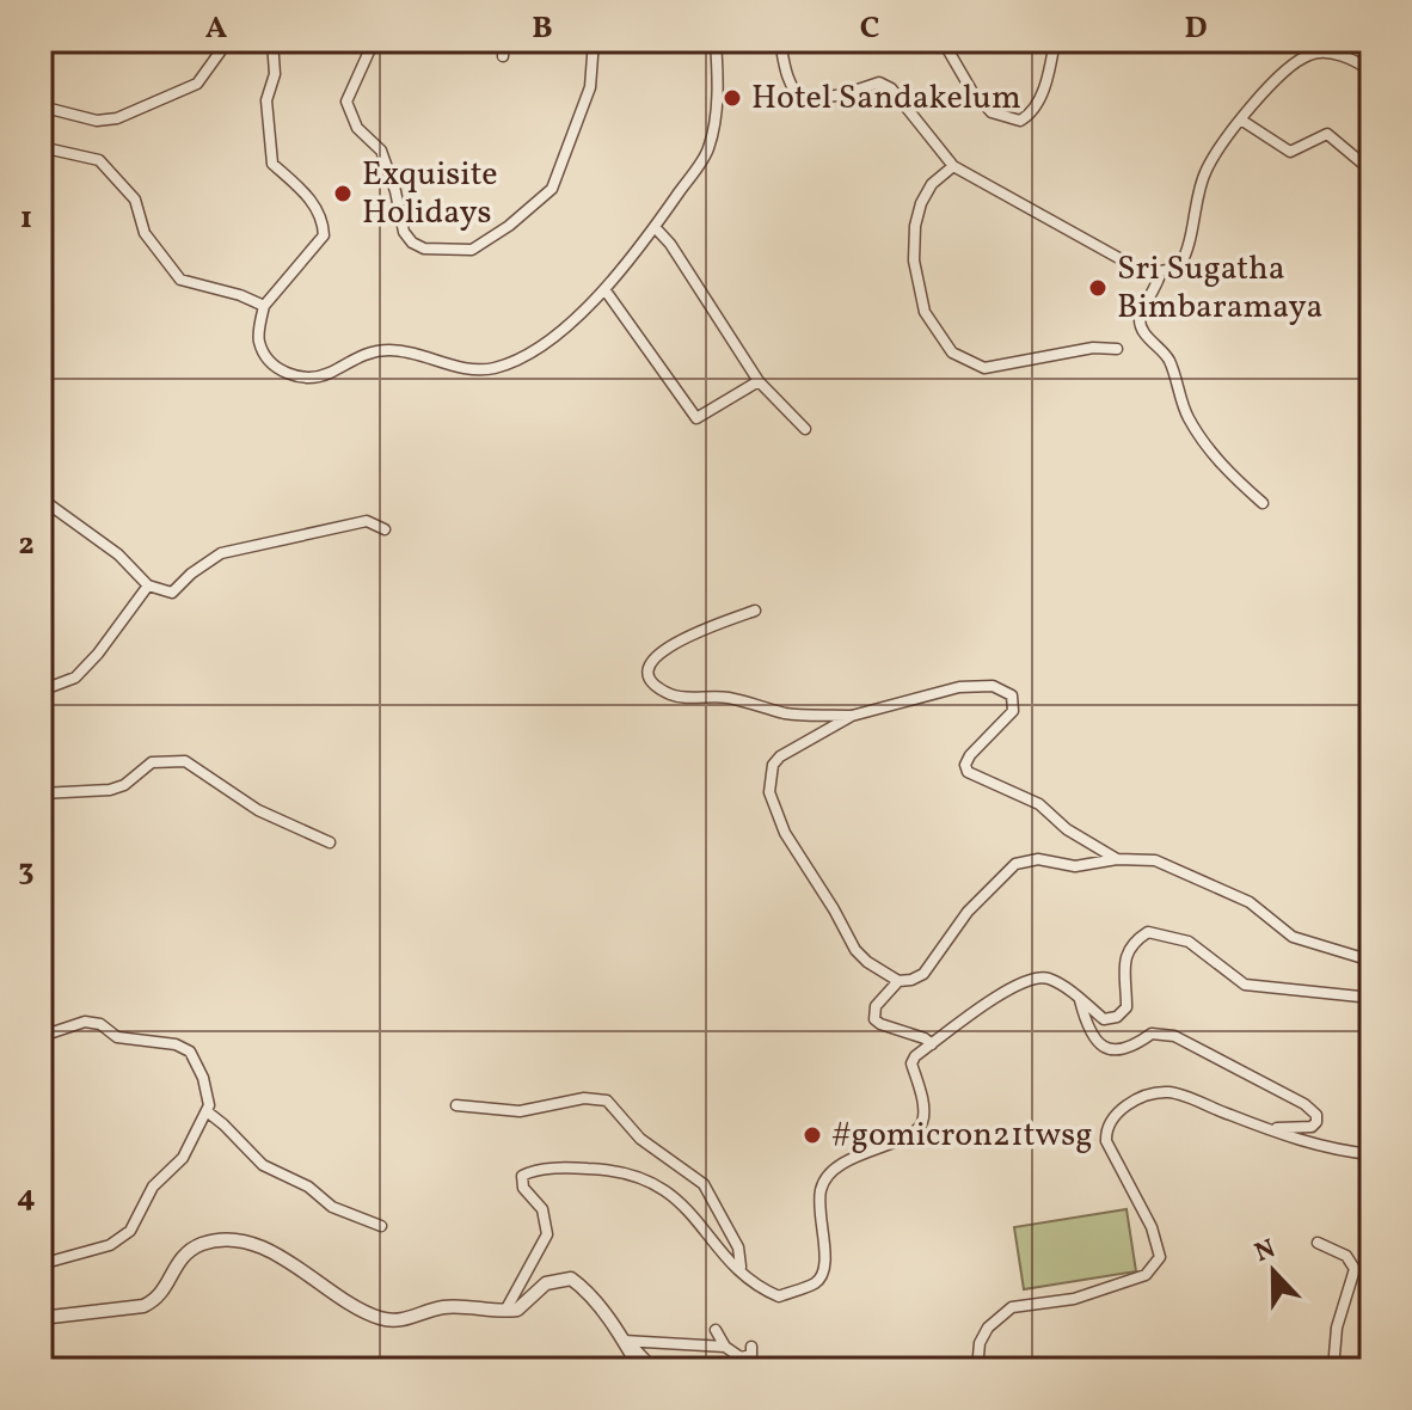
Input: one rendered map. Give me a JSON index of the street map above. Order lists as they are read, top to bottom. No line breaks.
{"places":["Hotel Sandakelum","Exquisite Holidays","Sri Sugatha Bimbaramaya","#gomicron21twsg"],"north":"top","grid":{"columns":["A","B","C","D"],"rows":["1","2","3","4"]}}
